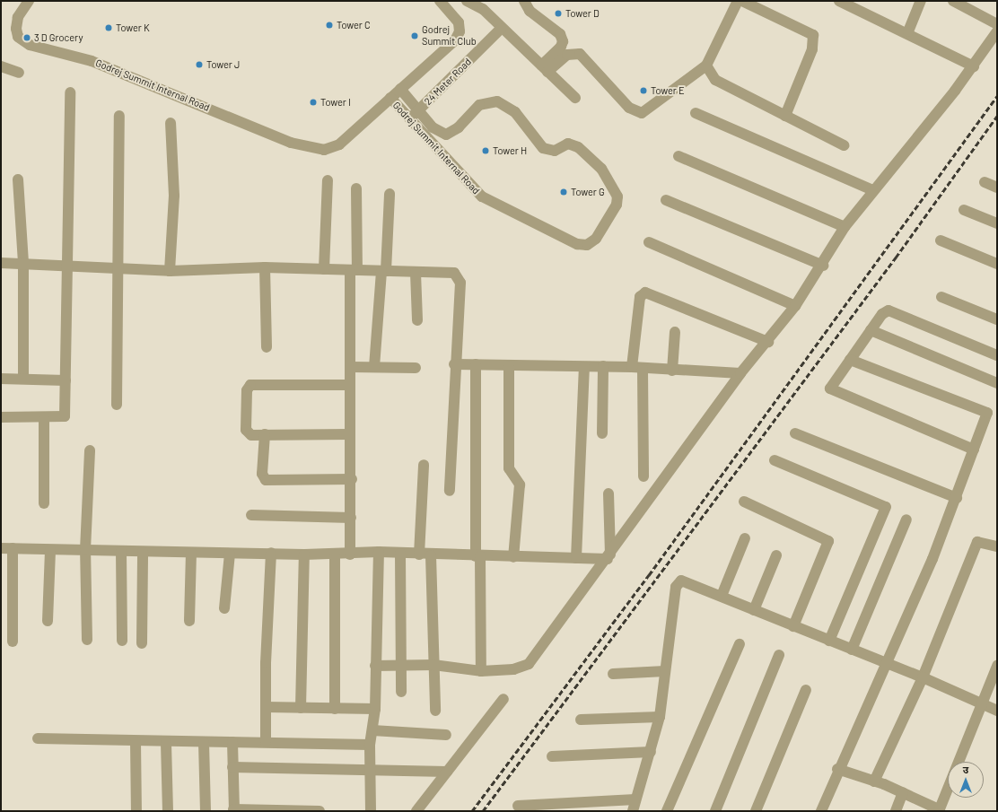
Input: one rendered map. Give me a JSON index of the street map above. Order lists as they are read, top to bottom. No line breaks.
{"streets":{"street":["24 Meter Road","Godrej Summit Internal Road"]},"crossings":[["24 Meter Road","Godrej Summit Internal Road"]],"places":["Tower D","Tower C","Tower K","Godrej Summit Club","3 D Grocery","Tower J","Tower E","Tower I","Tower H","Tower G"],"north":"top"}
